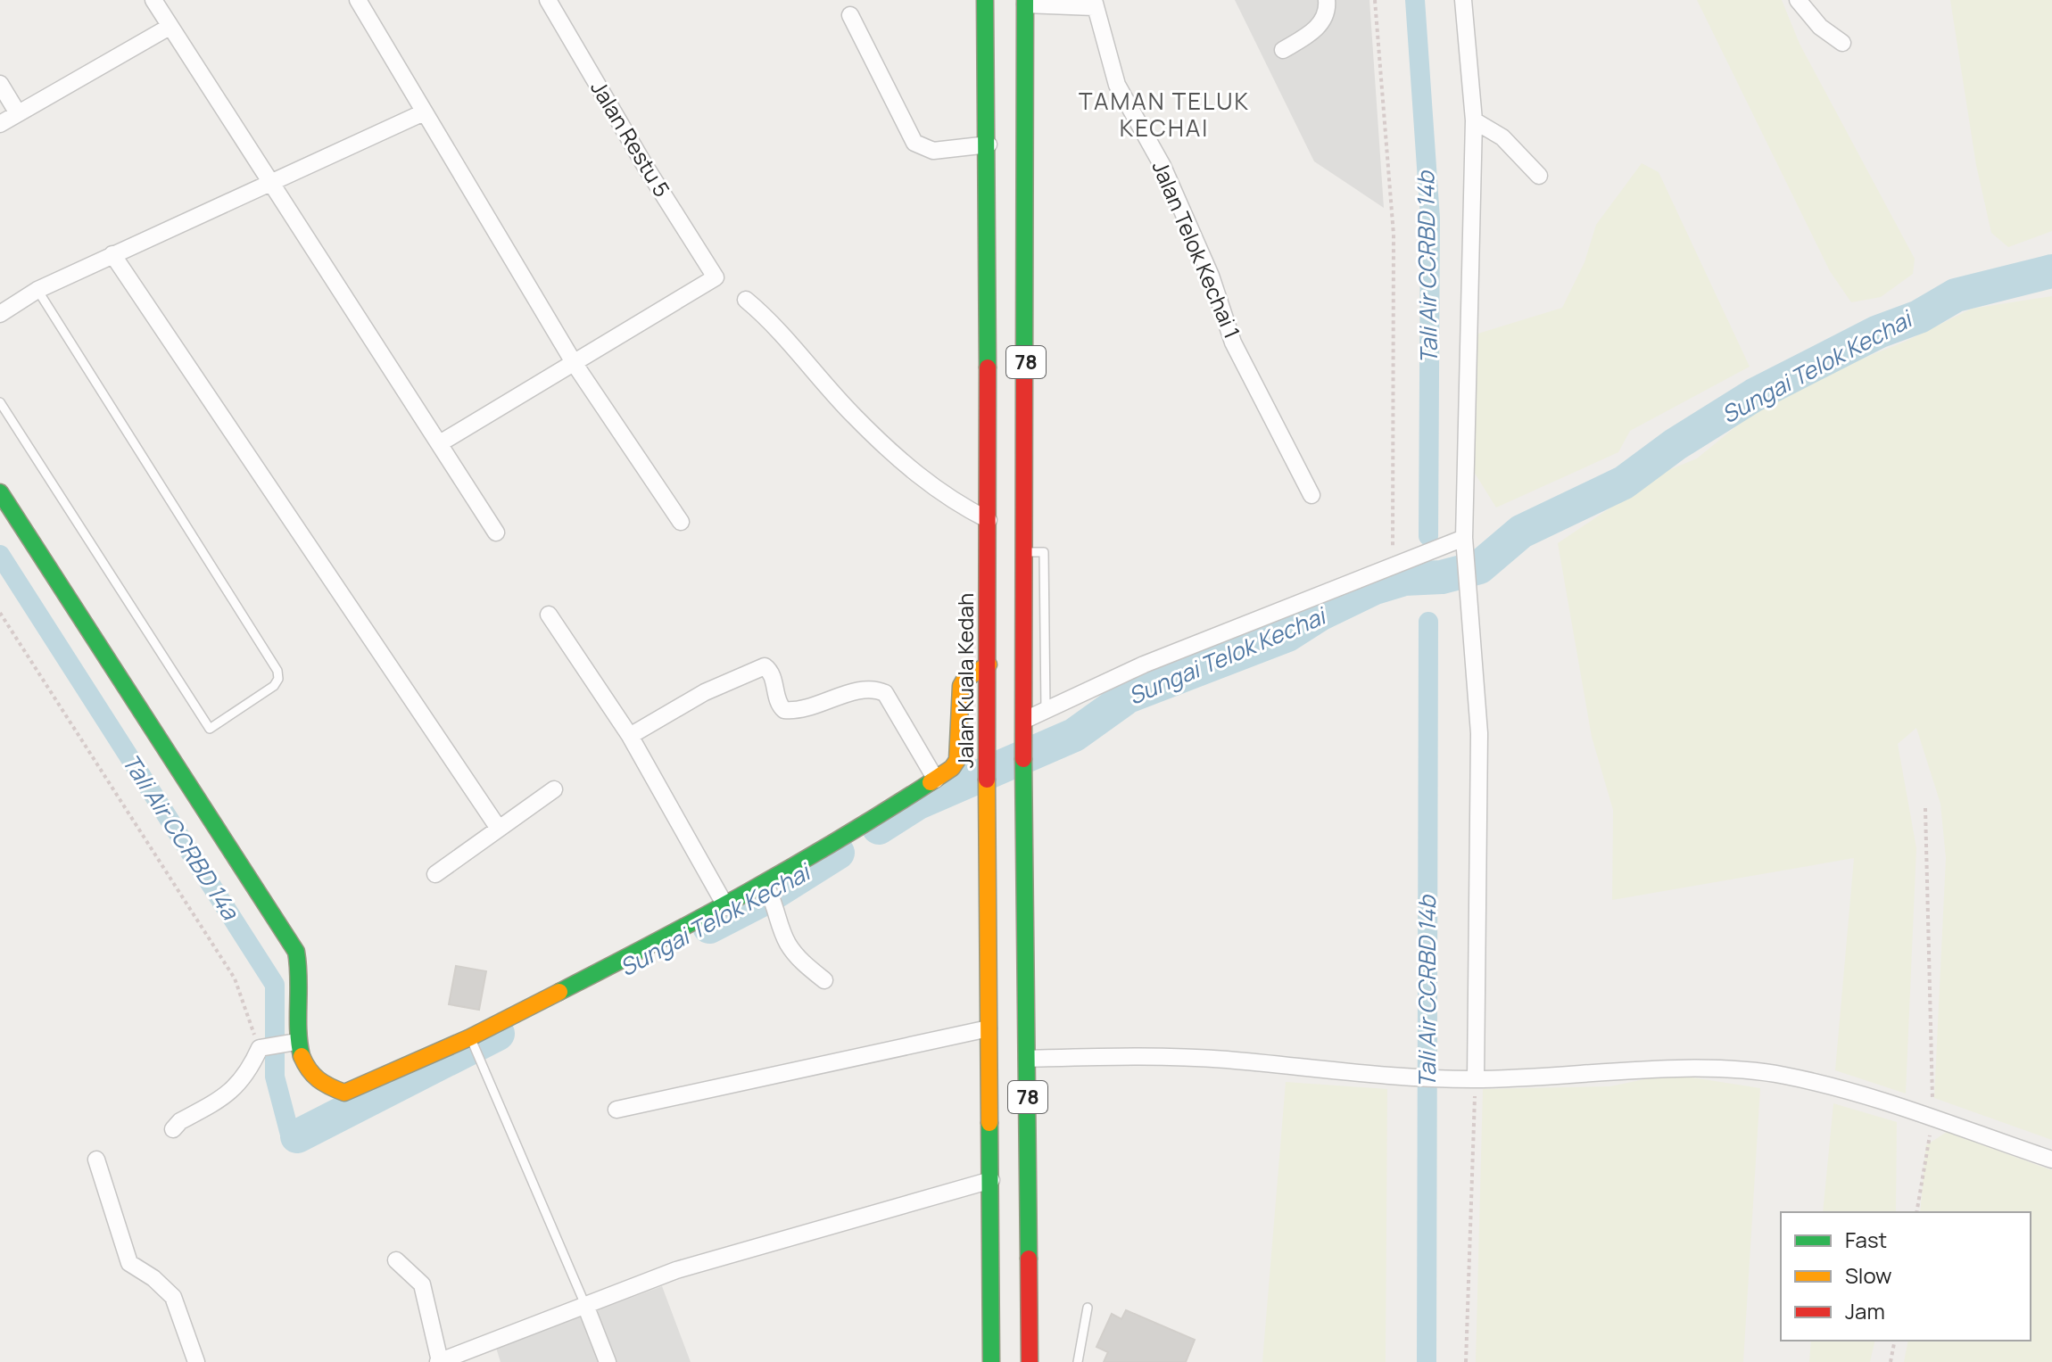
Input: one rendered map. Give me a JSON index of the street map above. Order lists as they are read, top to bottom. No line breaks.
{"streets":{"main road":["78","Jalan Kuala Kedah"],"street":["Jalan Restu 5","Jalan Telok Kechai 1"]},"districts":["TAMAN TELUK KECHAI"],"water":["Tali Air CCRBD 14b","Sungai Telok Kechai","Tali Air CCRBD 14a"],"legend":["Fast","Slow","Jam"]}
